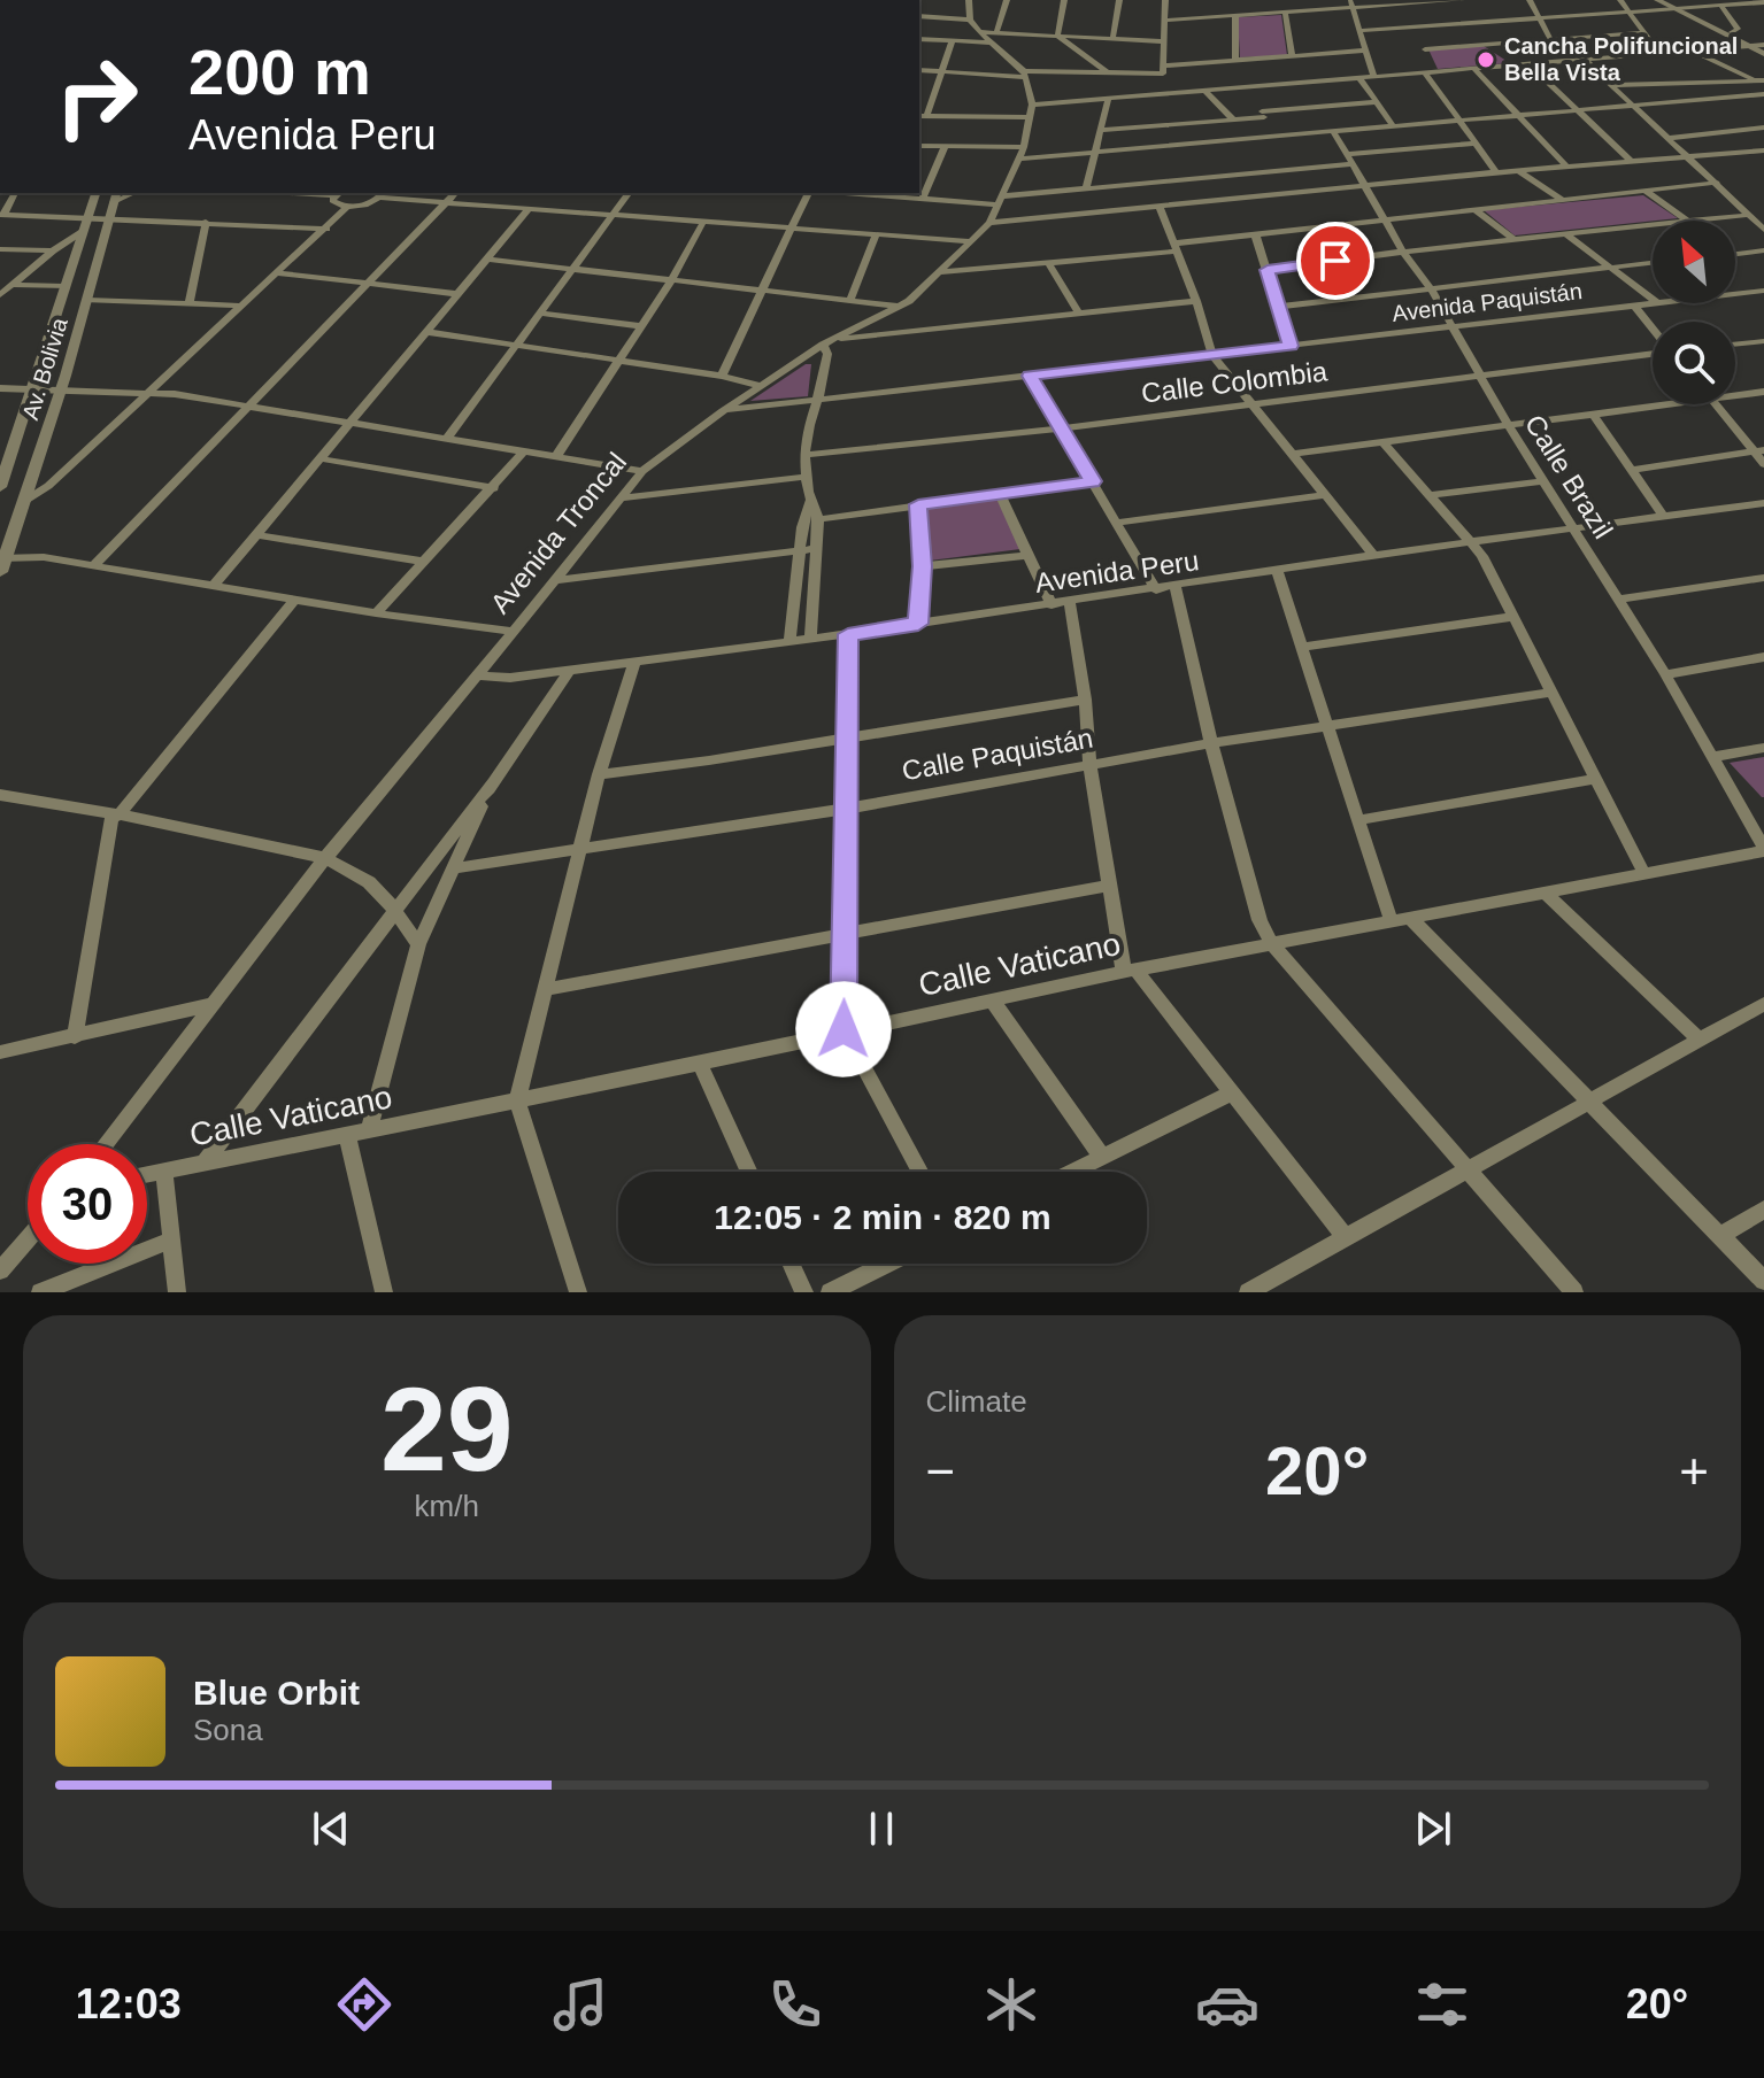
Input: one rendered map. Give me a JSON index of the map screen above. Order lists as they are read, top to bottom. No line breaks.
{"streets":{"street":["Avenida Paquistán","Av. Bolivia","Calle Colombia","Calle Brazil","Avenida Troncal","Avenida Peru","Calle Paquistán","Calle Vaticano"]},"crossings":[["Avenida Paquistán","Calle Brazil"],["Avenida Paquistán","Avenida Troncal"],["Calle Colombia","Calle Brazil"],["Calle Brazil","Avenida Peru"],["Calle Brazil","Calle Vaticano"],["Avenida Troncal","Avenida Peru"]],"places":["Cancha Polifuncional Bella Vista"],"north":"top left","page":{"turn":["200 m","Avenida Peru"],"limit":"30","trip":"12:05 · 2 min · 820 m","tile":[["29","km/h"],"Climate"],"heat":["−","20°","+"],"song":["Blue Orbit","Sona"],"tabs":["12:03","20°"]}}
